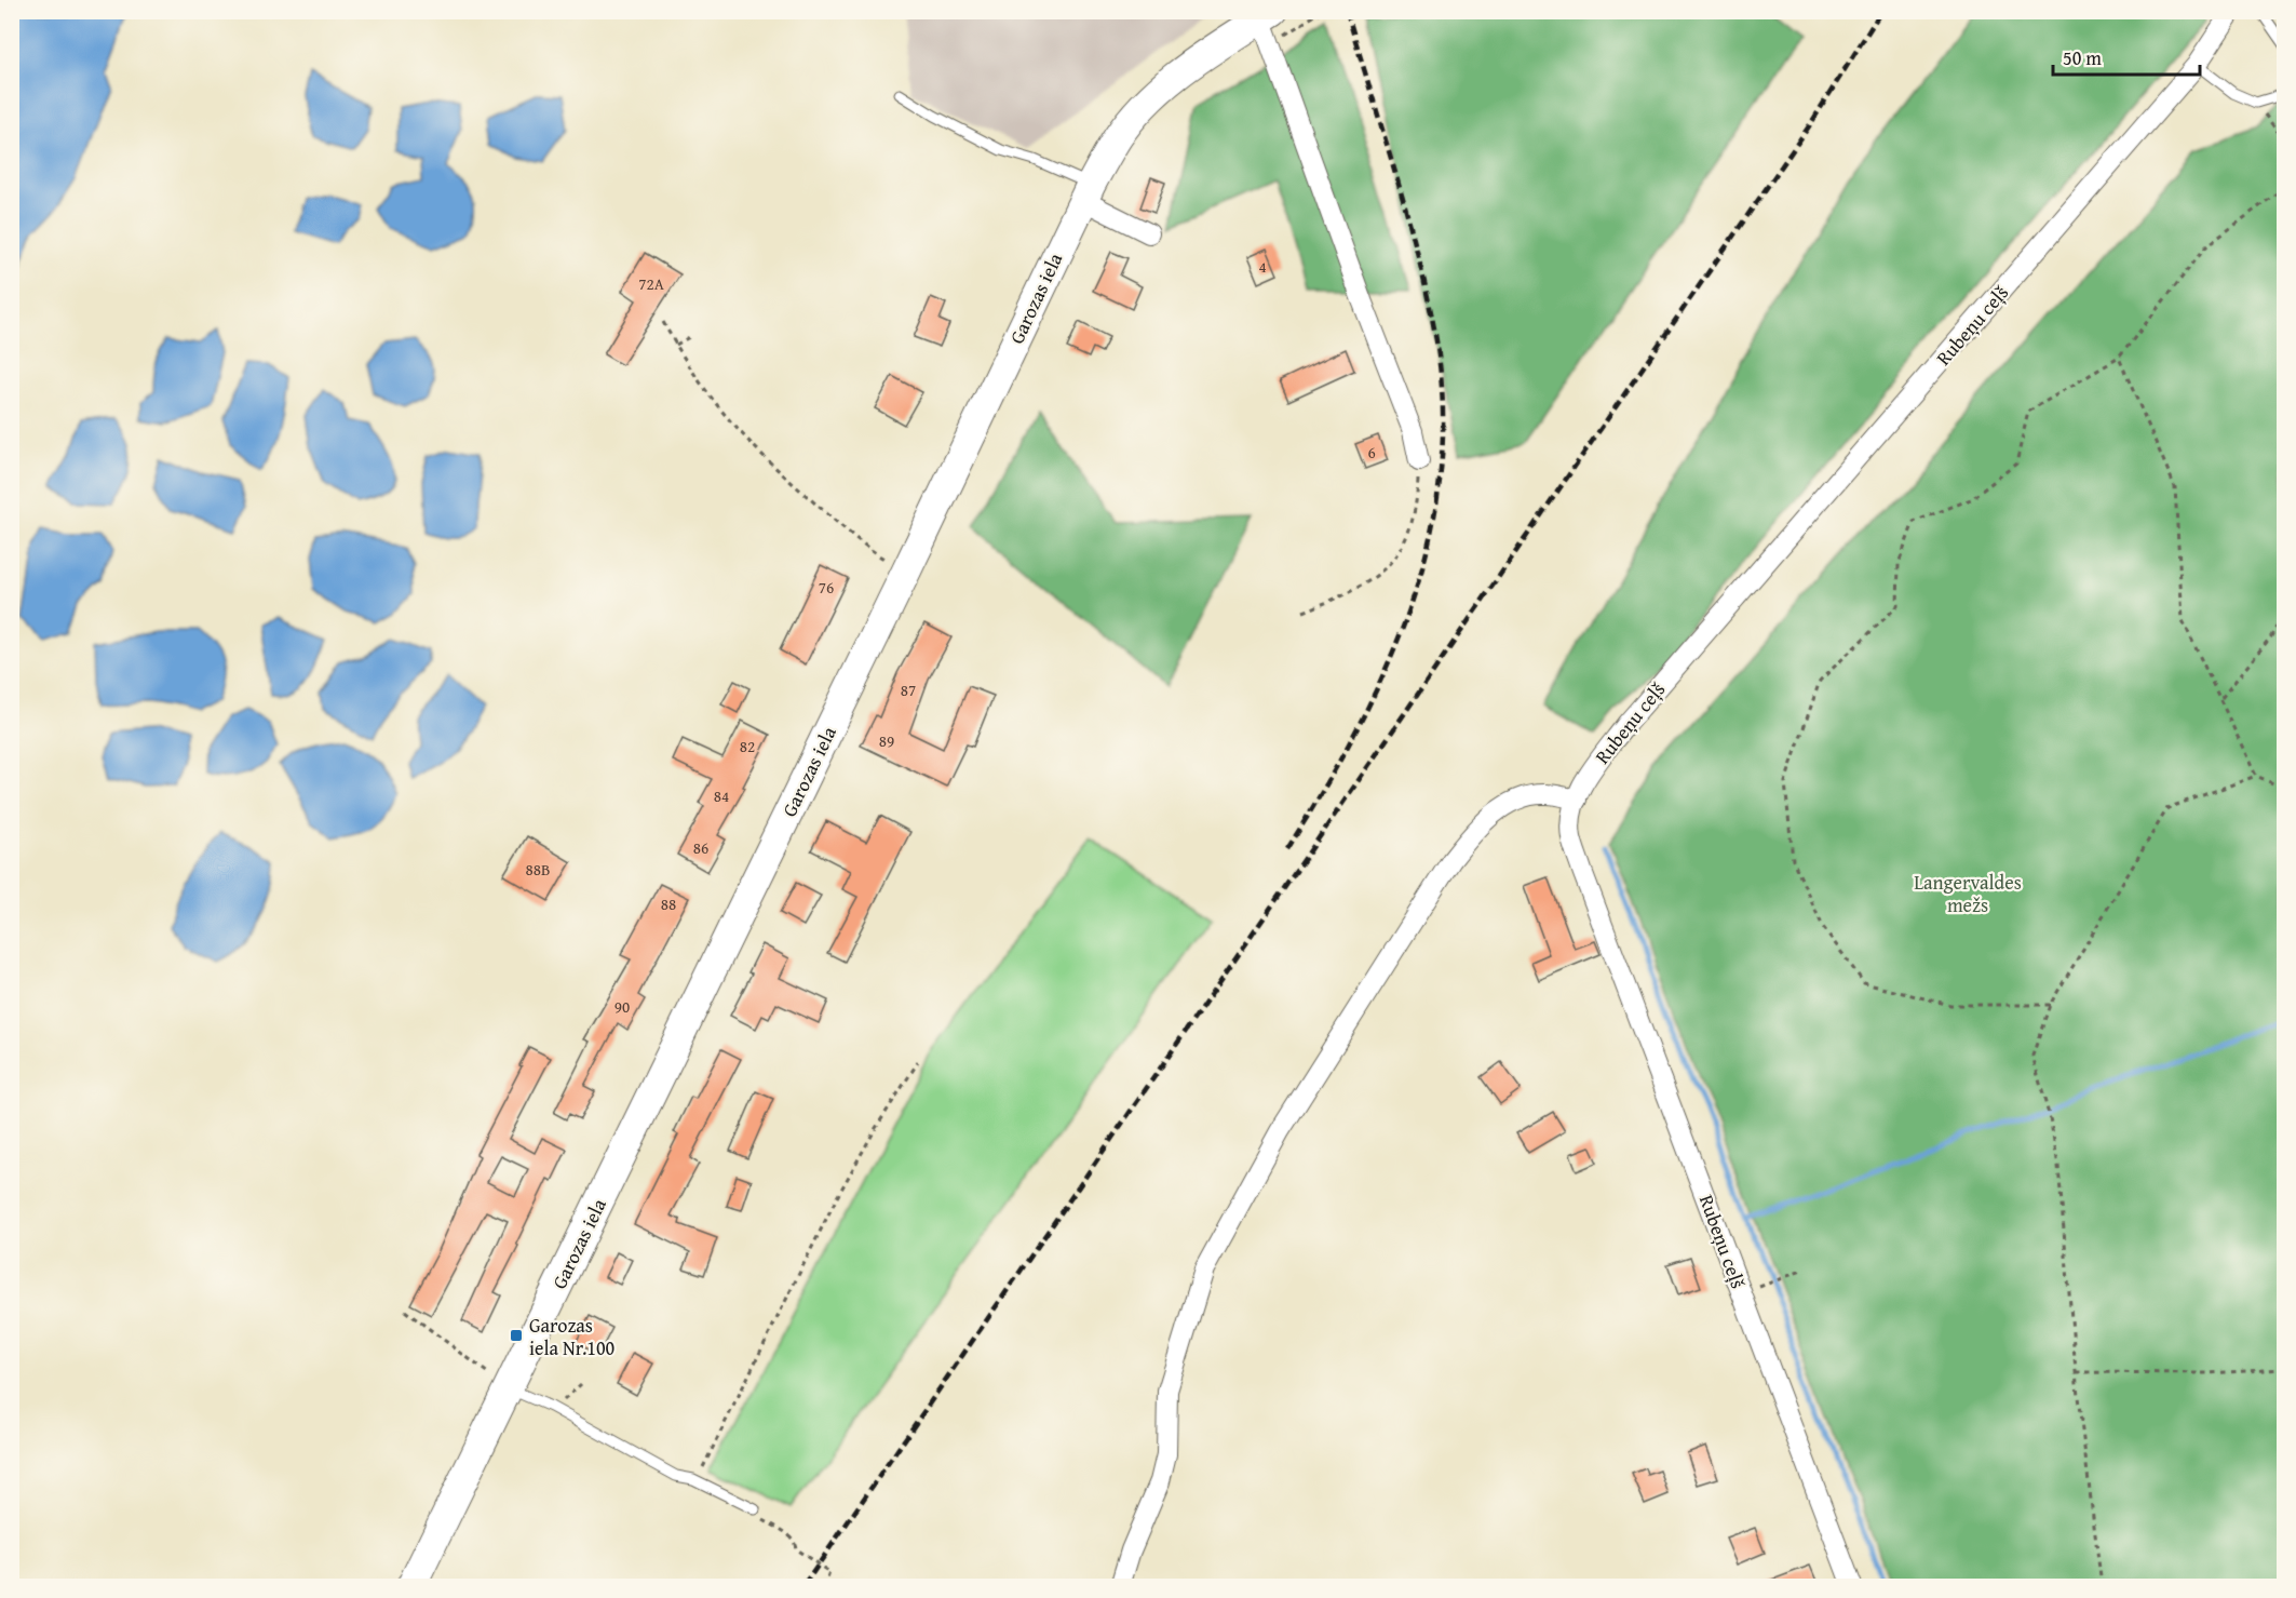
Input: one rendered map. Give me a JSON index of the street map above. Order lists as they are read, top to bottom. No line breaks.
{"streets":{"main road":["Garozas iela"],"street":["Rubeņu ceļš"]},"parks":["Langervaldes mežs"],"places":{"transit":["Garozas iela Nr.100"]},"house_numbers":["4","72A","6","76","87","89","82","84","86","88B","88","90"],"scale_bar":"50 m"}
